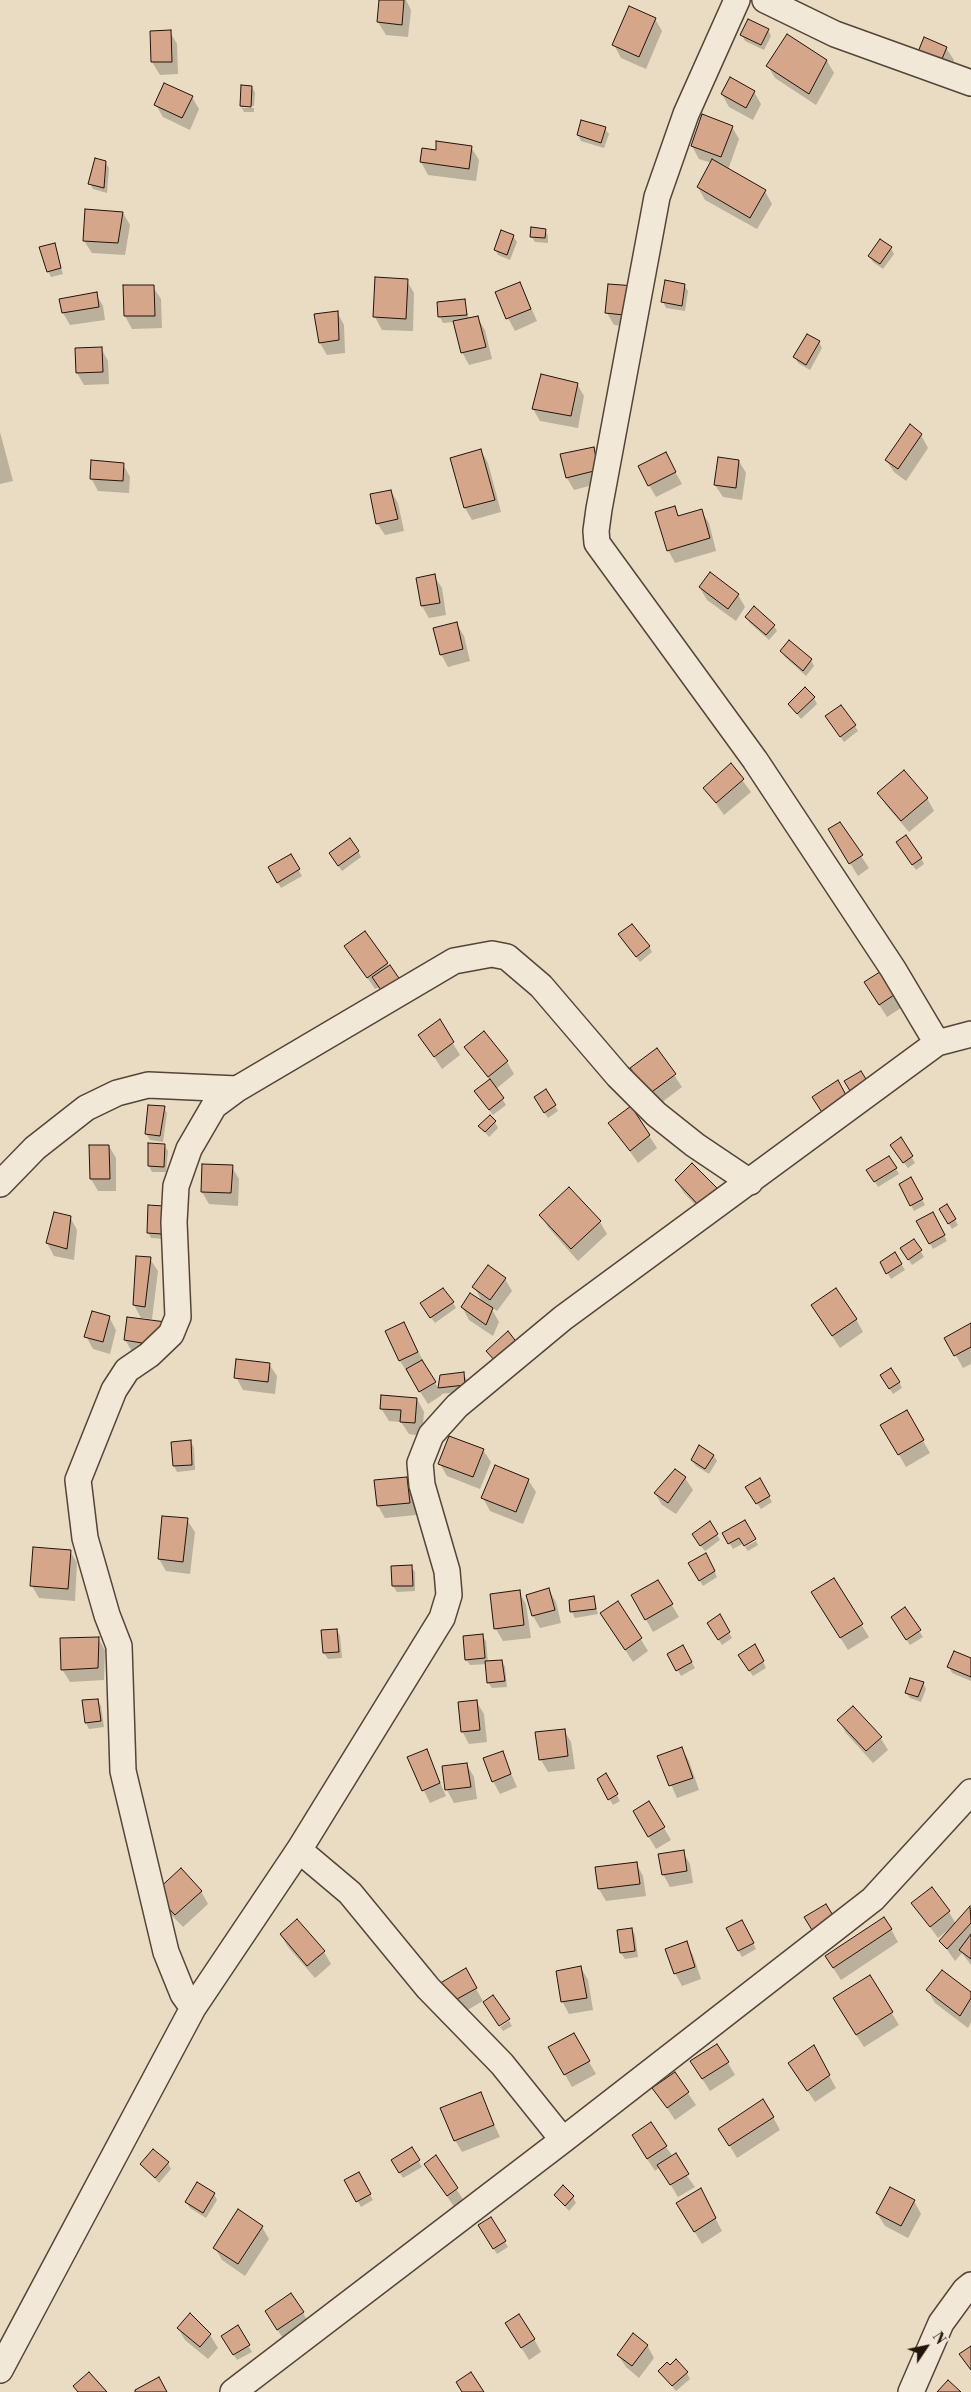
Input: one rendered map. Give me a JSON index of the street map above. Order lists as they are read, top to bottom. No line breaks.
{"north":"top right"}
